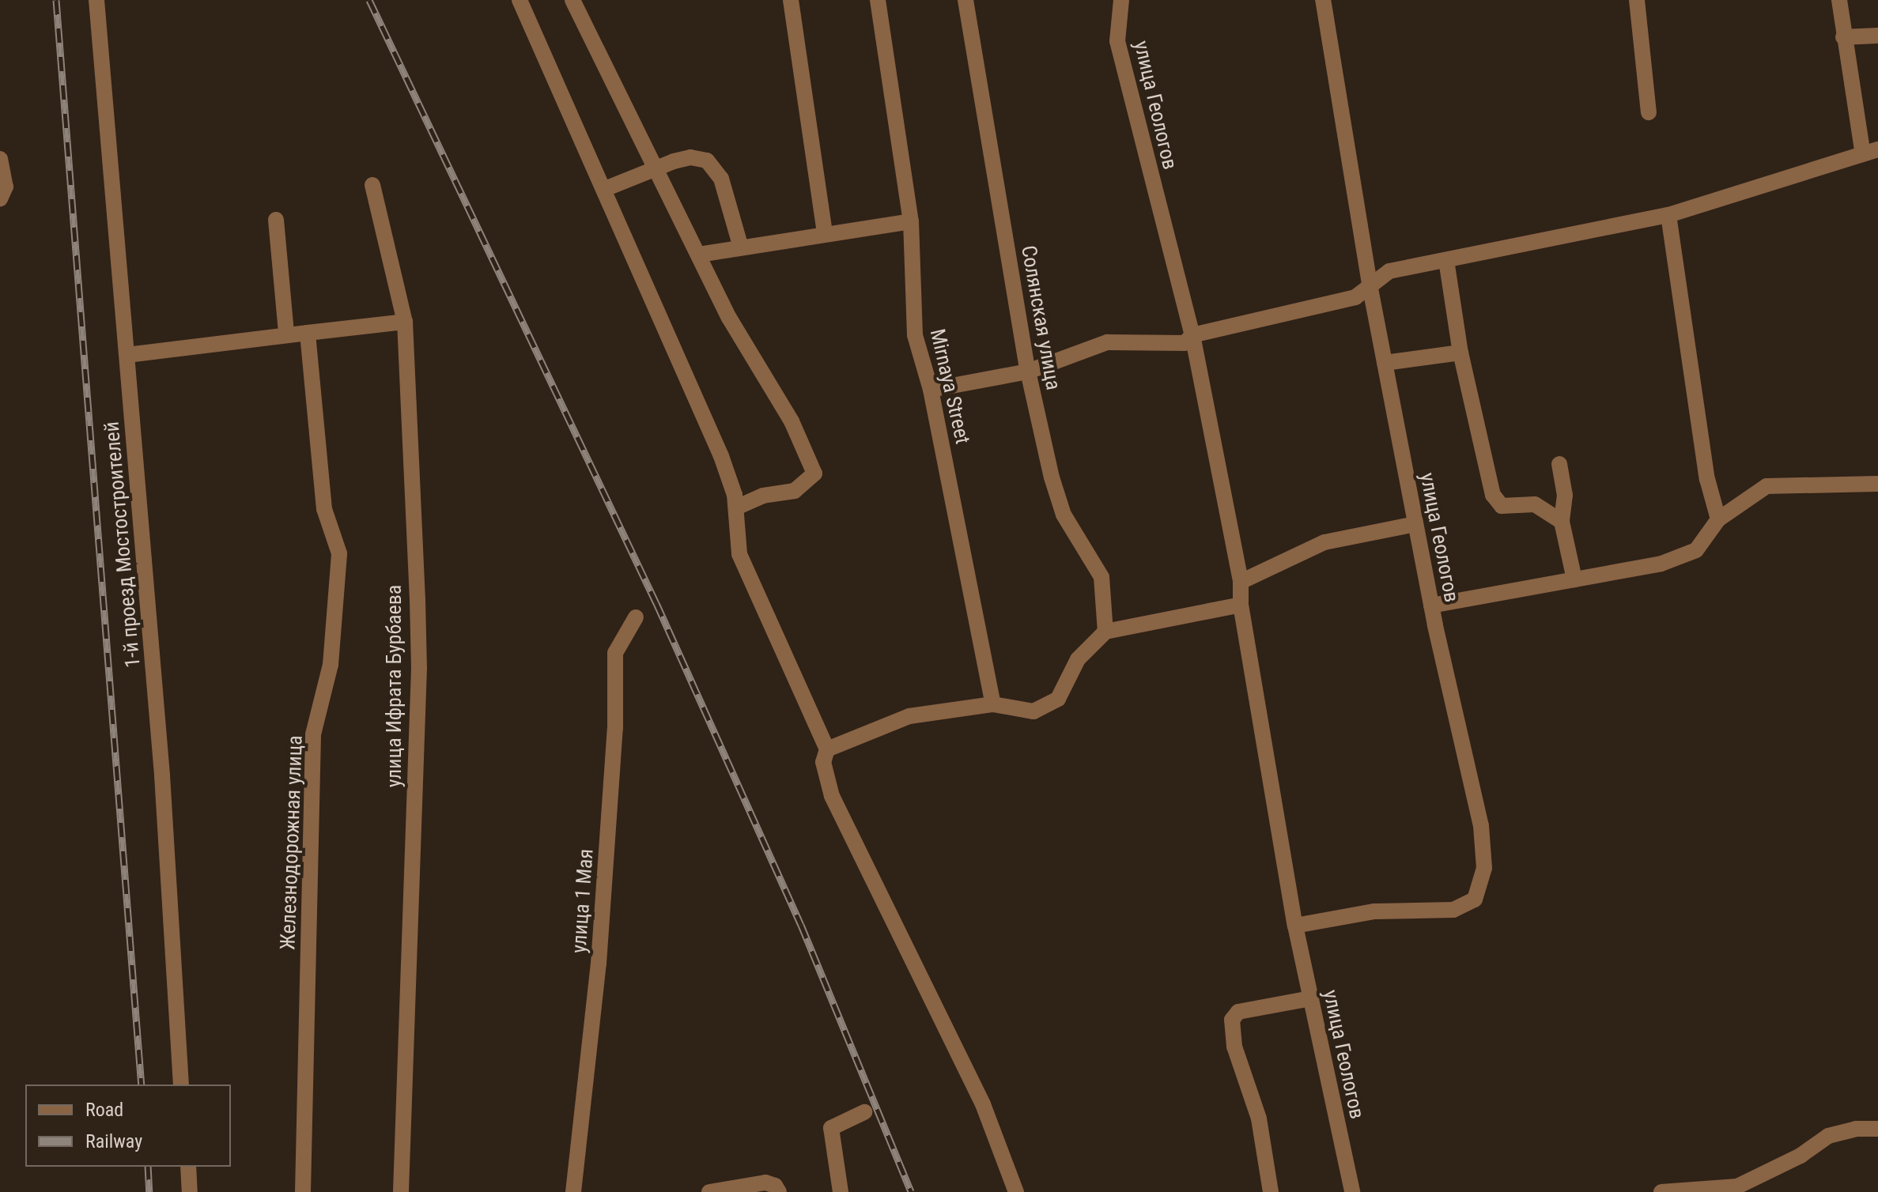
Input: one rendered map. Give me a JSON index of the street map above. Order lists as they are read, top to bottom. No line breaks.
{"streets":{"street":["улица Геологов","Солянская улица","Mirnaya Street","1-й проезд Мостостроителей","улица Ифрата Бурбаева","Железнодорожная улица","улица 1 Мая"]},"legend":["Road","Railway"]}
